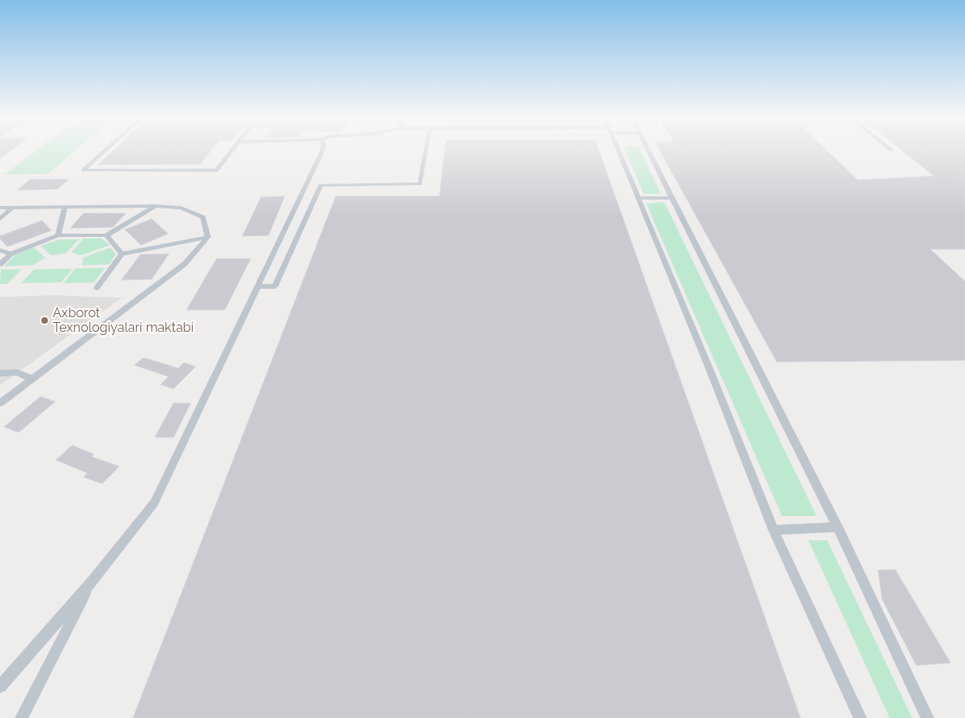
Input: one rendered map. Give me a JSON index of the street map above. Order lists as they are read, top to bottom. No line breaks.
{"places":["Axborot Texnologiyalari maktabi"]}
